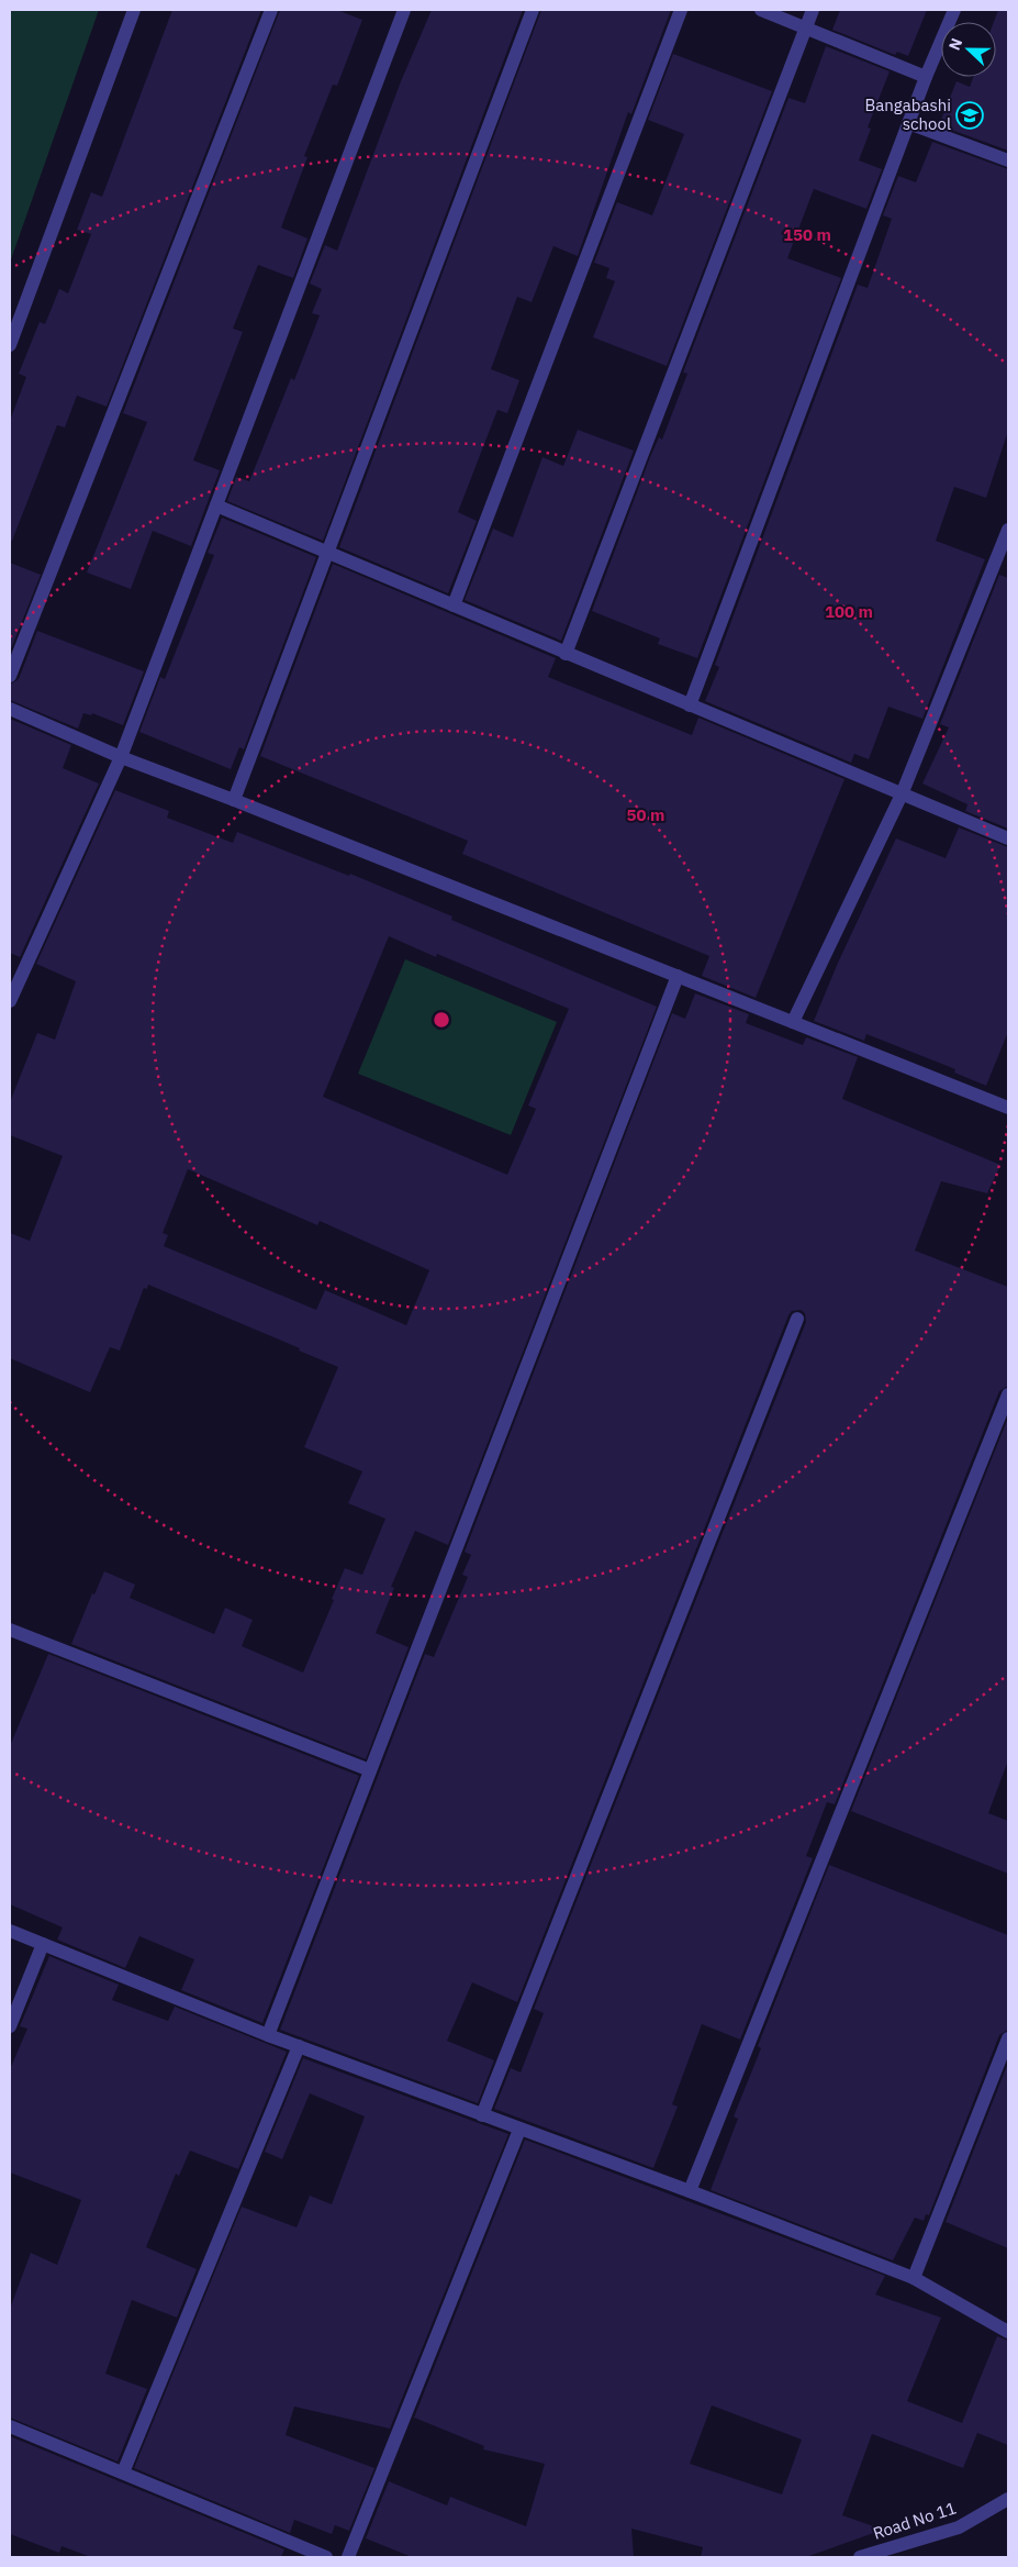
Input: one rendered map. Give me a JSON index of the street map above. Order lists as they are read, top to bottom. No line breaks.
{"streets":{"street":["Road No 11"]},"places":{"school or university":["Bangabashi school"]},"north":"left","rings":["150 m","100 m","50 m"]}
